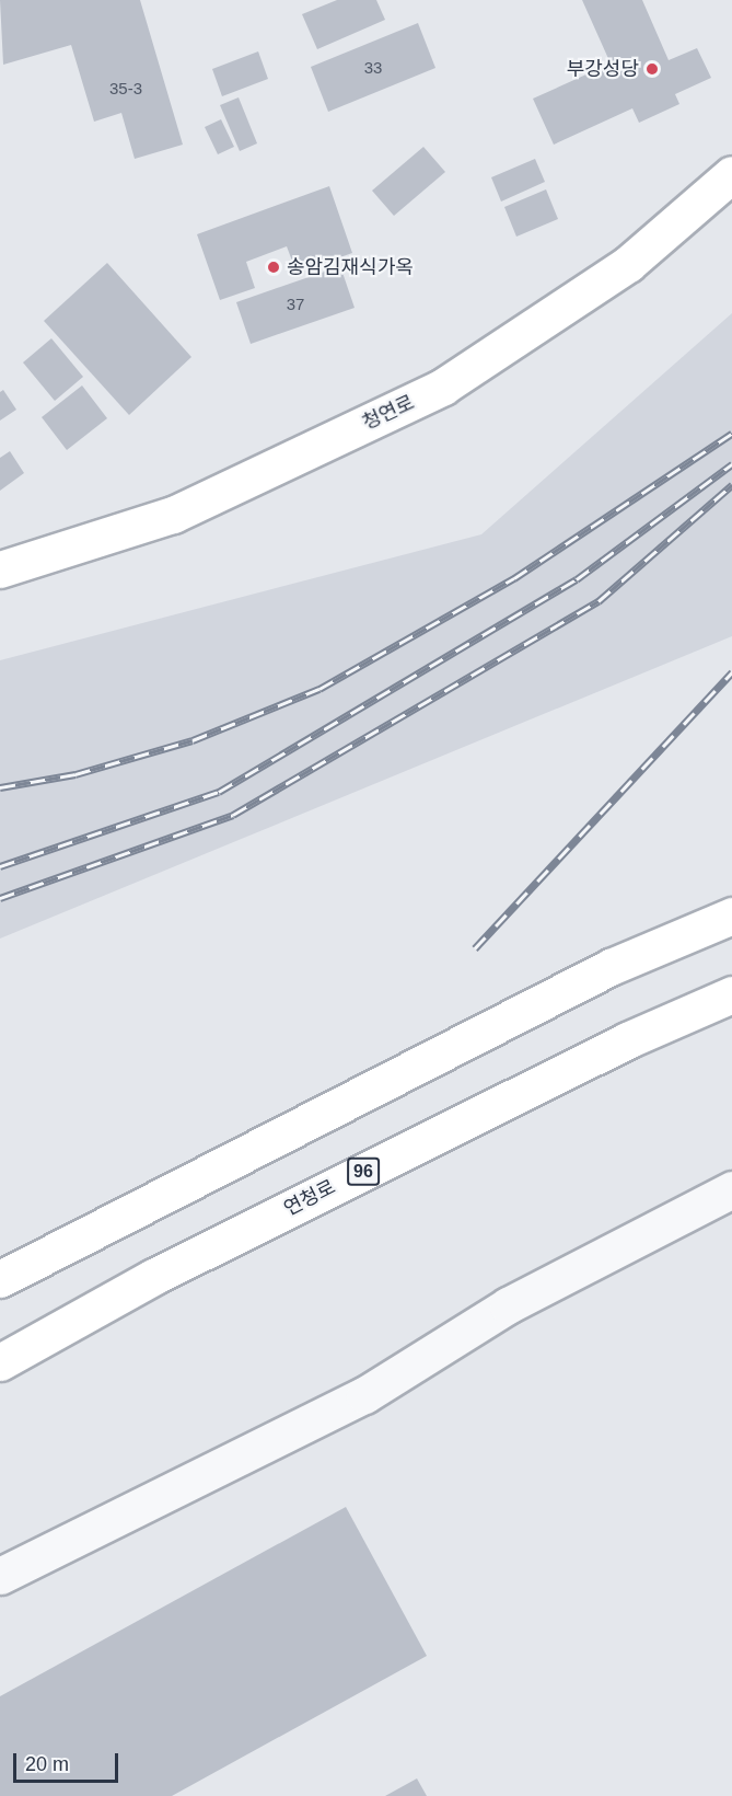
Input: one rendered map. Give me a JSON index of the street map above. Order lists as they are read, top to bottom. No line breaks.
{"streets":{"main road":["청연로","96","연청로"]},"places":["부강성당","송암김재식가옥"],"house_numbers":["33","35-3","37"],"scale_bar":"20 m"}
